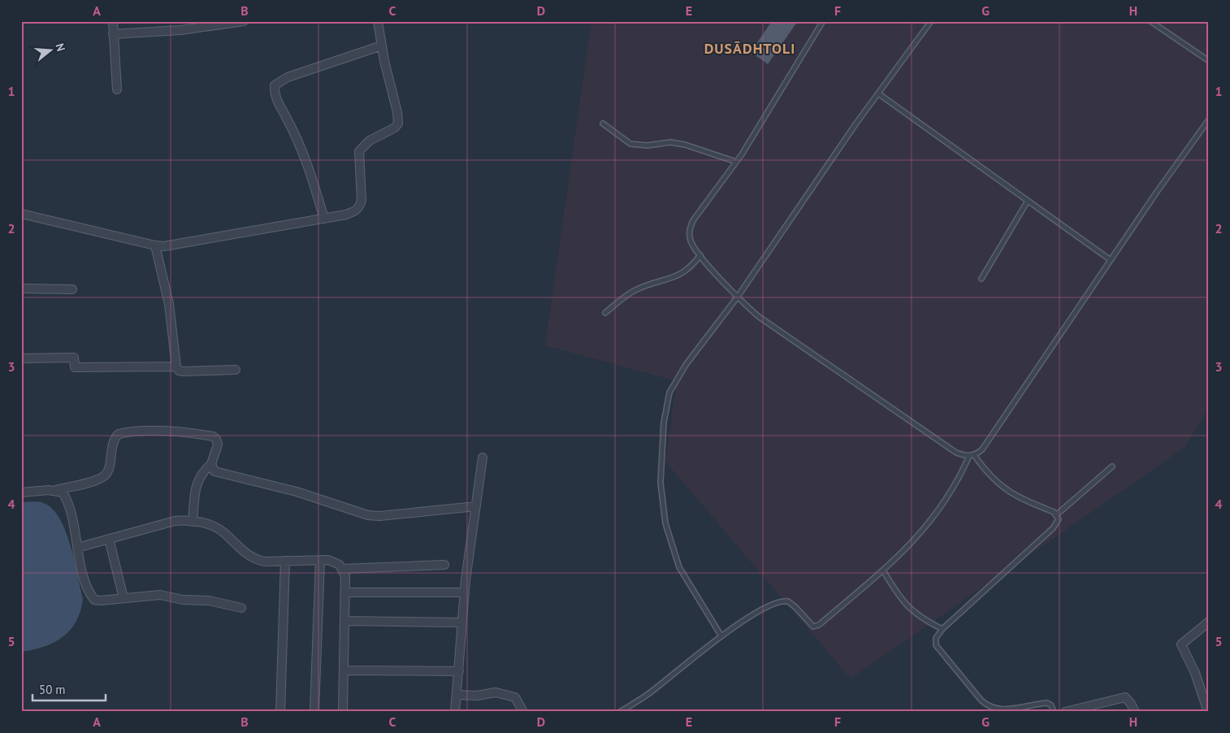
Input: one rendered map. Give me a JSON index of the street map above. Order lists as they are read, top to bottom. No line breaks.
{"districts":["DUSĀDHTOLI"],"scale_bar":"50 m","north":"right","grid":{"columns":["A","B","C","D","E","F","G","H"],"rows":["1","2","3","4","5"]}}
